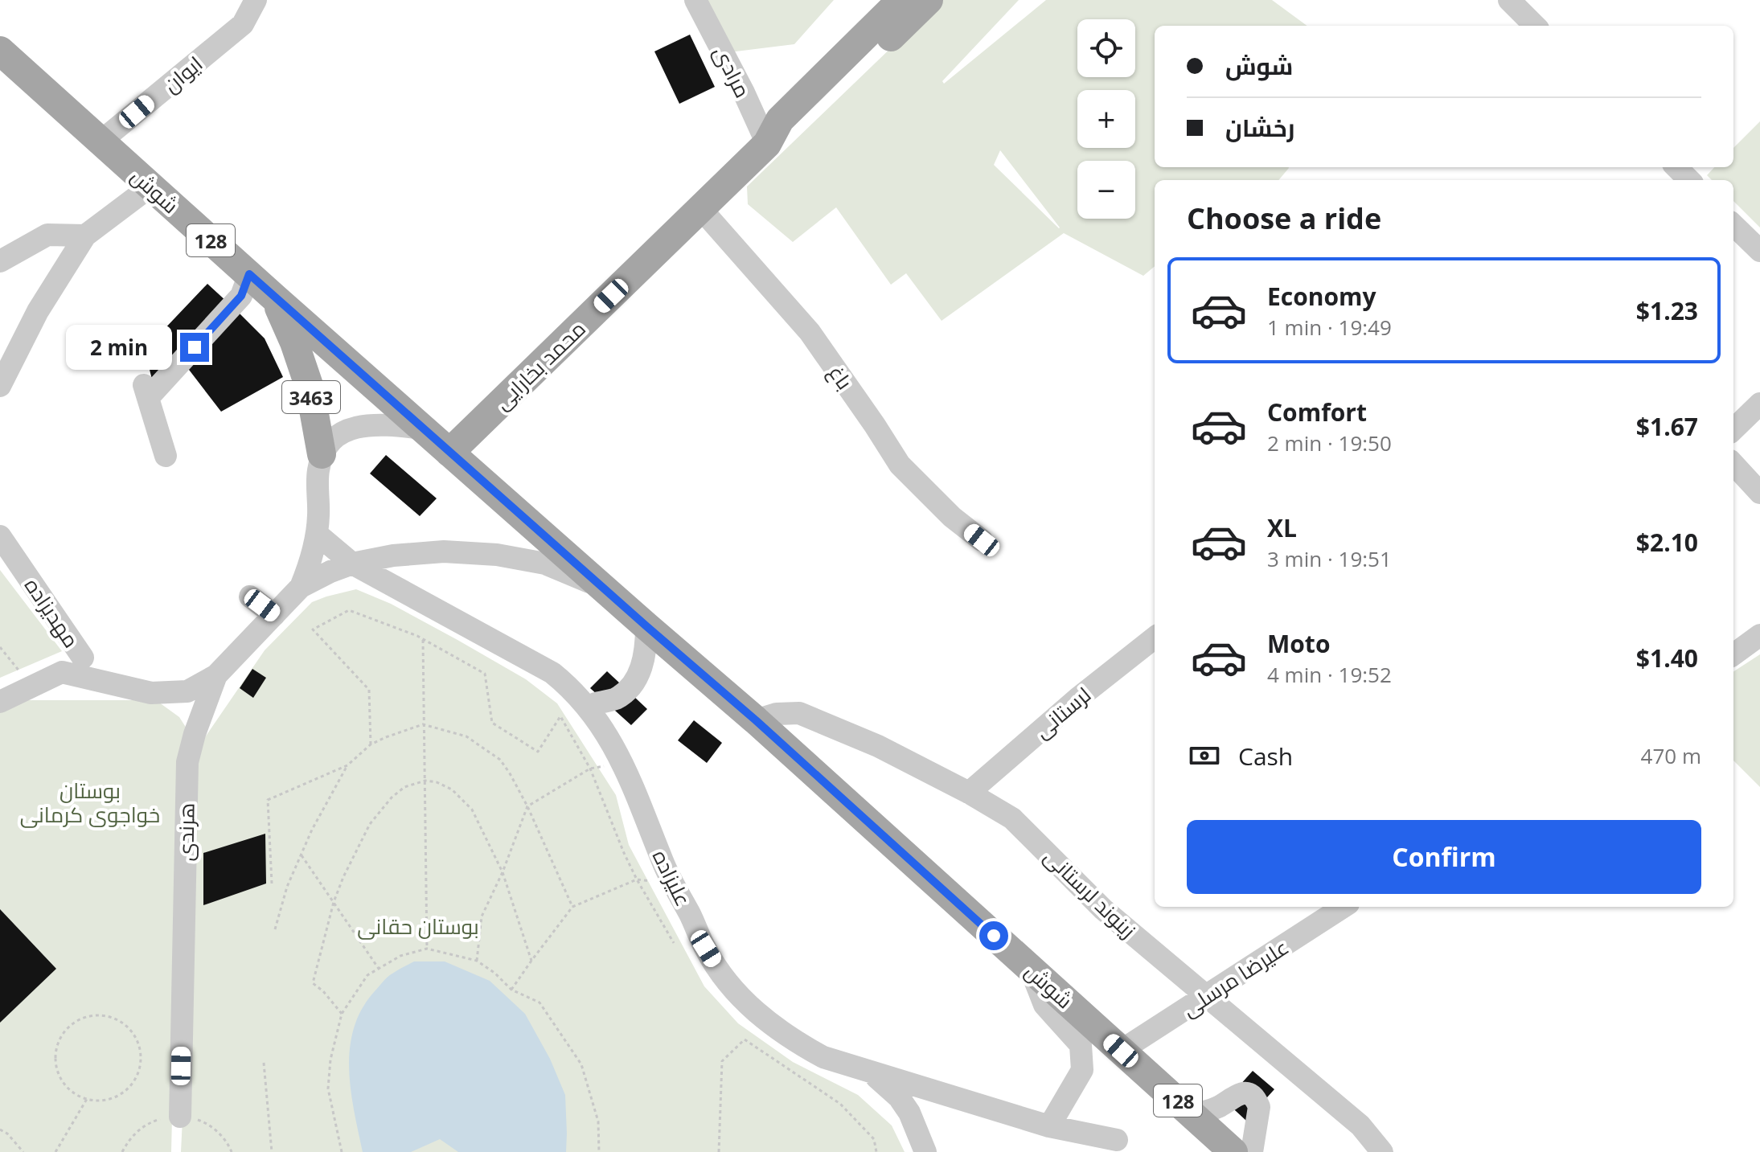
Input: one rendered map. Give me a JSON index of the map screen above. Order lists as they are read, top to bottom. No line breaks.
{"streets":{"main road":["شوش","128","محمد بخارایی","3463"],"street":["مرادی","ایوان","باغ","مهدیزاده","لرستانی","هرندی","علیزاده","زینوند لرستانی","علیرضا مرسلی"]},"crossings":[["مرادی","محمد بخارایی"],["ایوان","شوش"],["شوش","محمد بخارایی"],["شوش","3463"],["شوش","هرندی"],["شوش","زینوند لرستانی"],["شوش","علیرضا مرسلی"],["محمد بخارایی","باغ"],["3463","هرندی"],["لرستانی","زینوند لرستانی"],["هرندی","علیزاده"],["زینوند لرستانی","علیرضا مرسلی"]],"parks":["بوستان خواجوی کرمانی","بوستان حقانی"],"page":{"map_buttons":["+","−"],"banner":["شوش","رخشان"],"heading":"Choose a ride","list":[{"name":"Economy","note":"1 min · 19:49","value":"$1.23"},{"name":"Comfort","note":"2 min · 19:50","value":"$1.67"},{"name":"XL","note":"3 min · 19:51","value":"$2.10"},{"name":"Moto","note":"4 min · 19:52","value":"$1.40"}],"bubble":"2 min","pay":["Cash","470 m"],"buttons":"Confirm"}}
